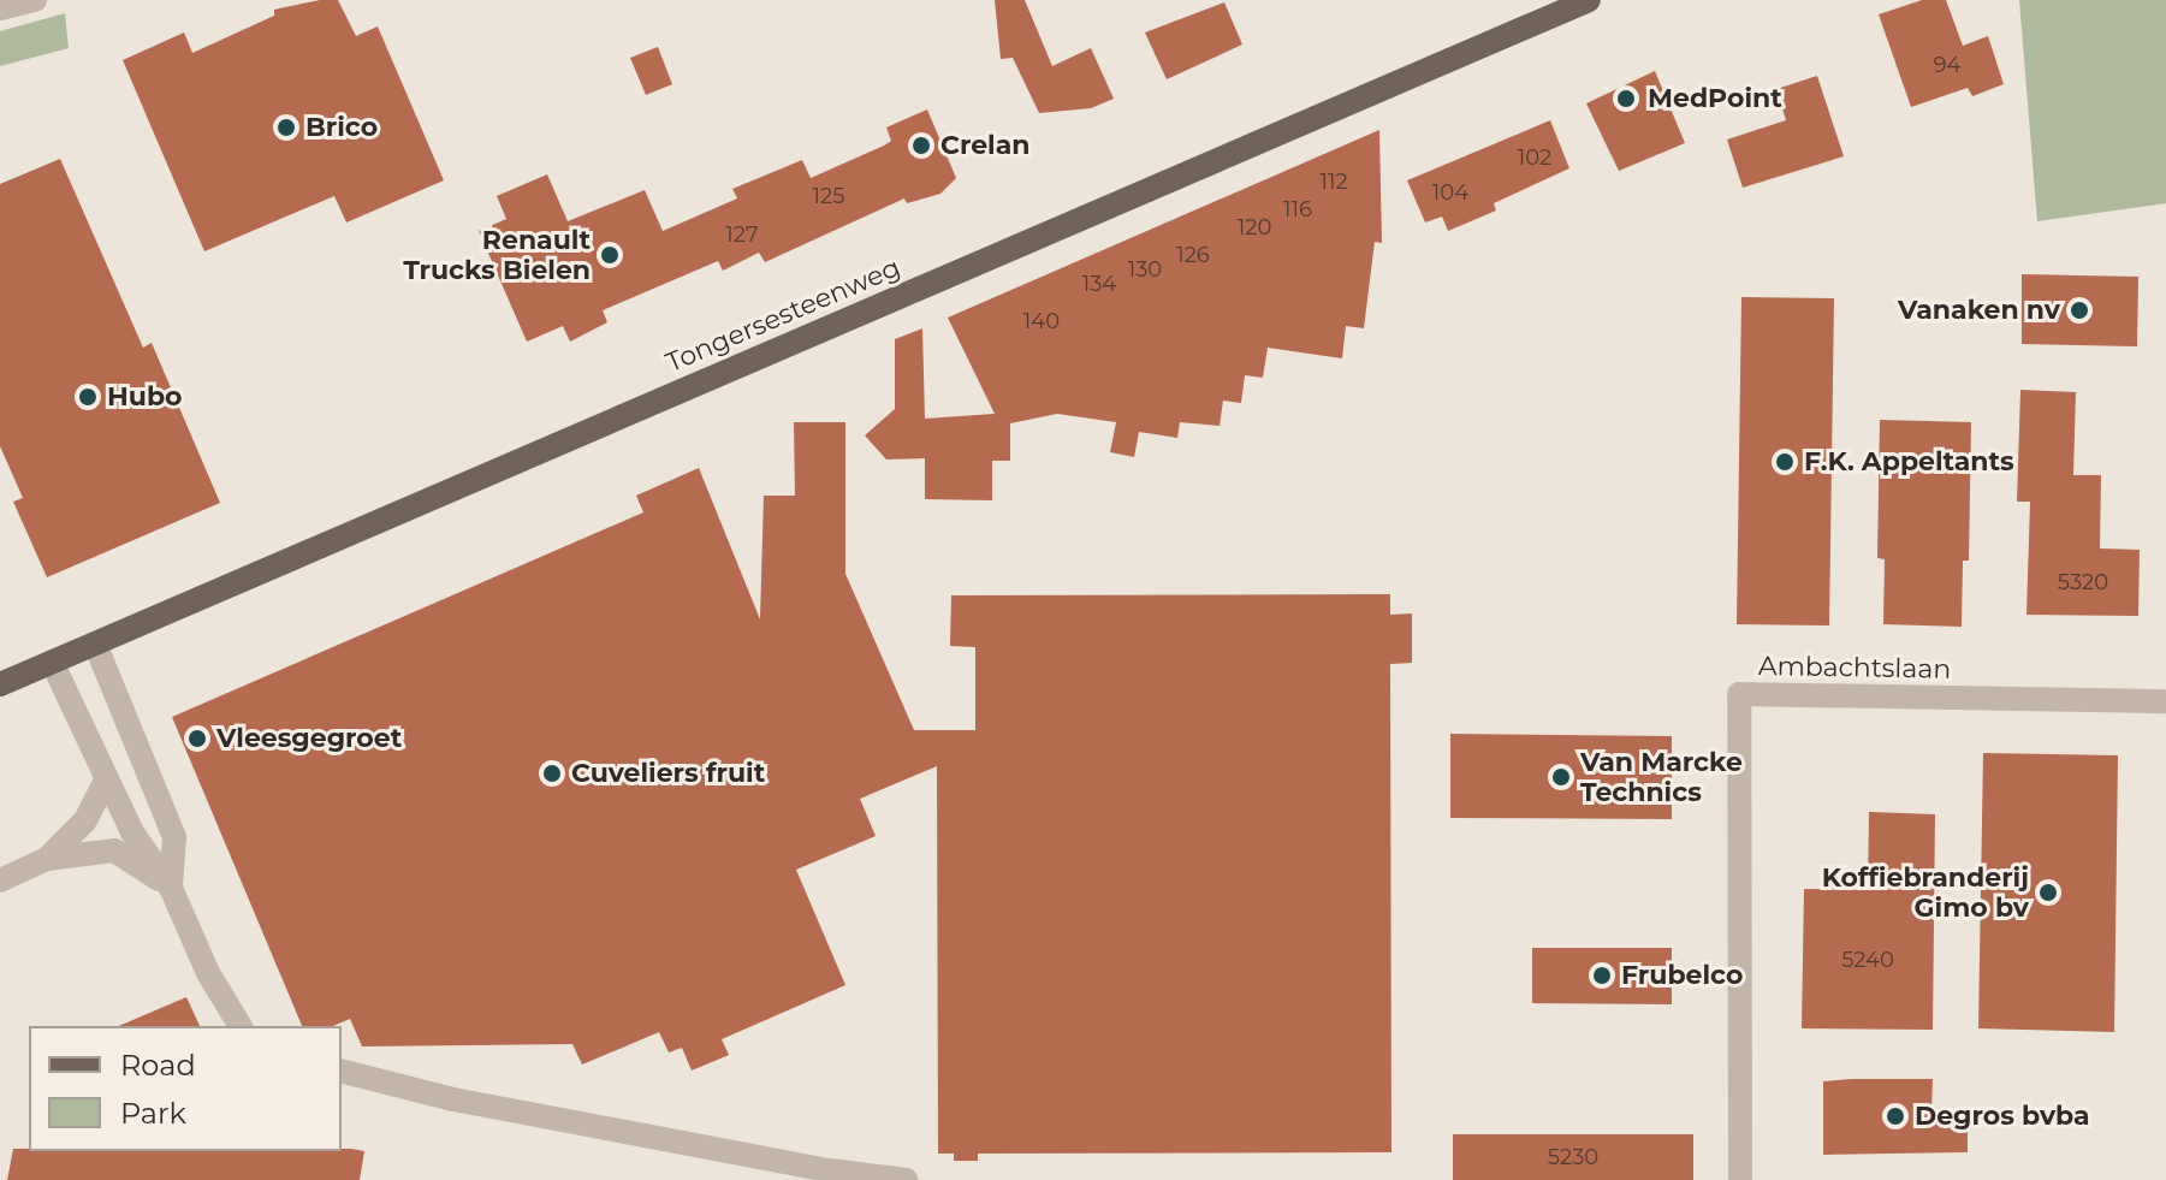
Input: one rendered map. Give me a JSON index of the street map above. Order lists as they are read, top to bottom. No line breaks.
{"streets":{"main road":["Tongersesteenweg"],"street":["Ambachtslaan"]},"places":["MedPoint","Brico","Crelan","Renault Trucks Bielen","Vanaken nv","Hubo","F.K. Appeltants","Vleesgegroet","Cuveliers fruit","Van Marcke Technics","Koffiebranderij Gimo bv","Frubelco","Degros bvba"],"house_numbers":["94","102","112","104","125","116","120","127","126","130","134","140","5320","5240","5230"],"legend":["Road","Park"]}
